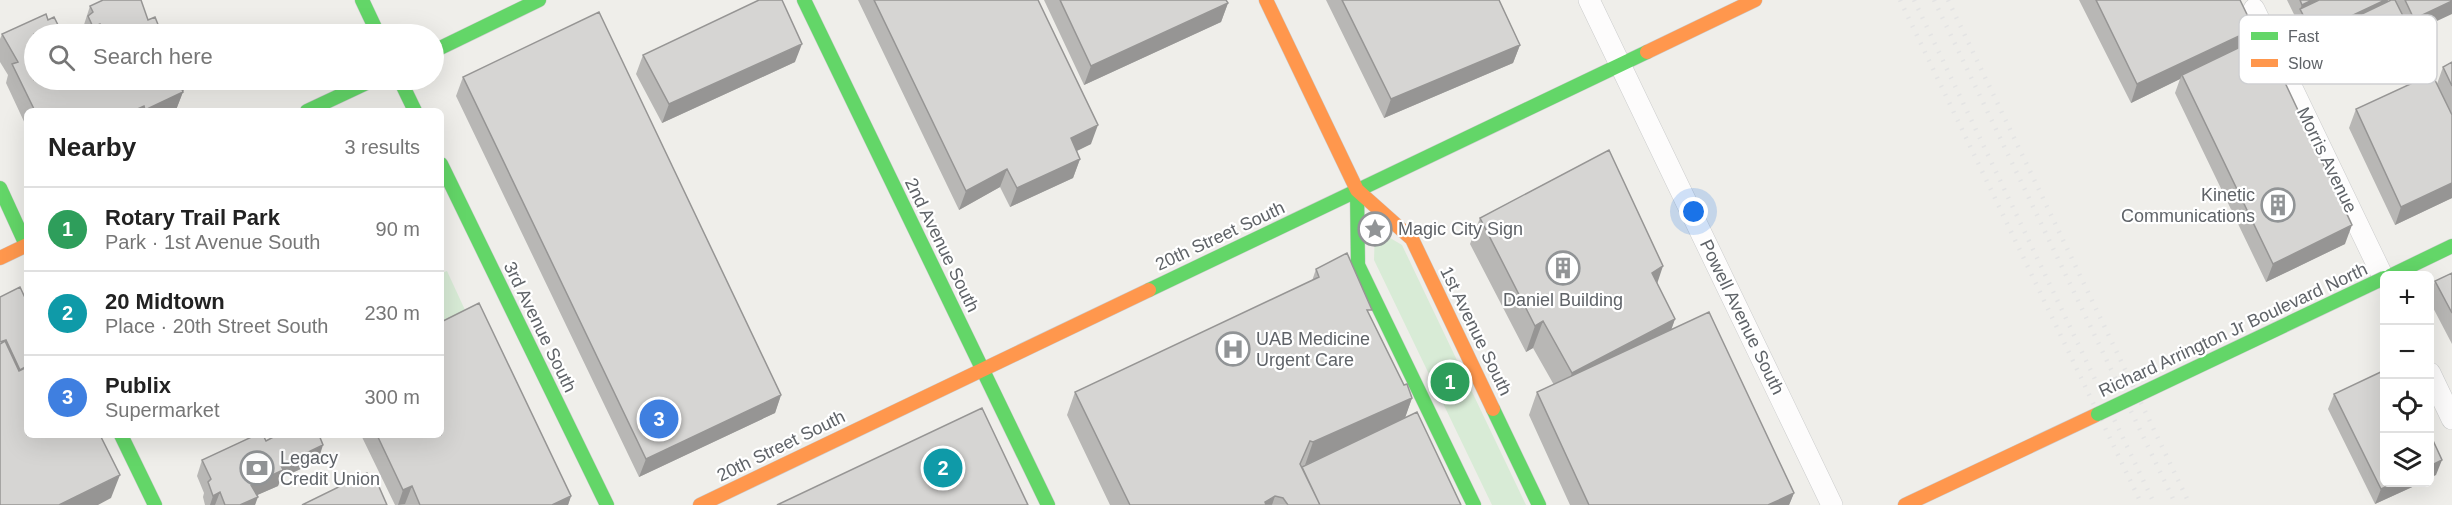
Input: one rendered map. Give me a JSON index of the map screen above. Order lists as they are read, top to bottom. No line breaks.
{"streets":{"street":["Morris Avenue","20th Street South","2nd Avenue South","Powell Avenue South","3rd Avenue South","Richard Arrington Jr Boulevard North","1st Avenue South"]},"crossings":[["20th Street South","2nd Avenue South"],["20th Street South","Powell Avenue South"],["20th Street South","1st Avenue South"]],"places":{"building":["Kinetic Communications","Daniel Building"],"place":["Magic City Sign"],"hospital":["UAB Medicine Urgent Care"],"bank":["Legacy Credit Union"]},"legend":["Fast","Slow"],"page":{"search":"Search here","heading":["Nearby","3 results"],"list":[{"mark":"1","name":"Rotary Trail Park","note":"Park · 1st Avenue South","value":"90 m"},{"mark":"2","name":"20 Midtown","note":"Place · 20th Street South","value":"230 m"},{"mark":"3","name":"Publix","note":"Supermarket","value":"300 m"}],"map_buttons":["+","−"],"pins":["1","3","2"]}}
